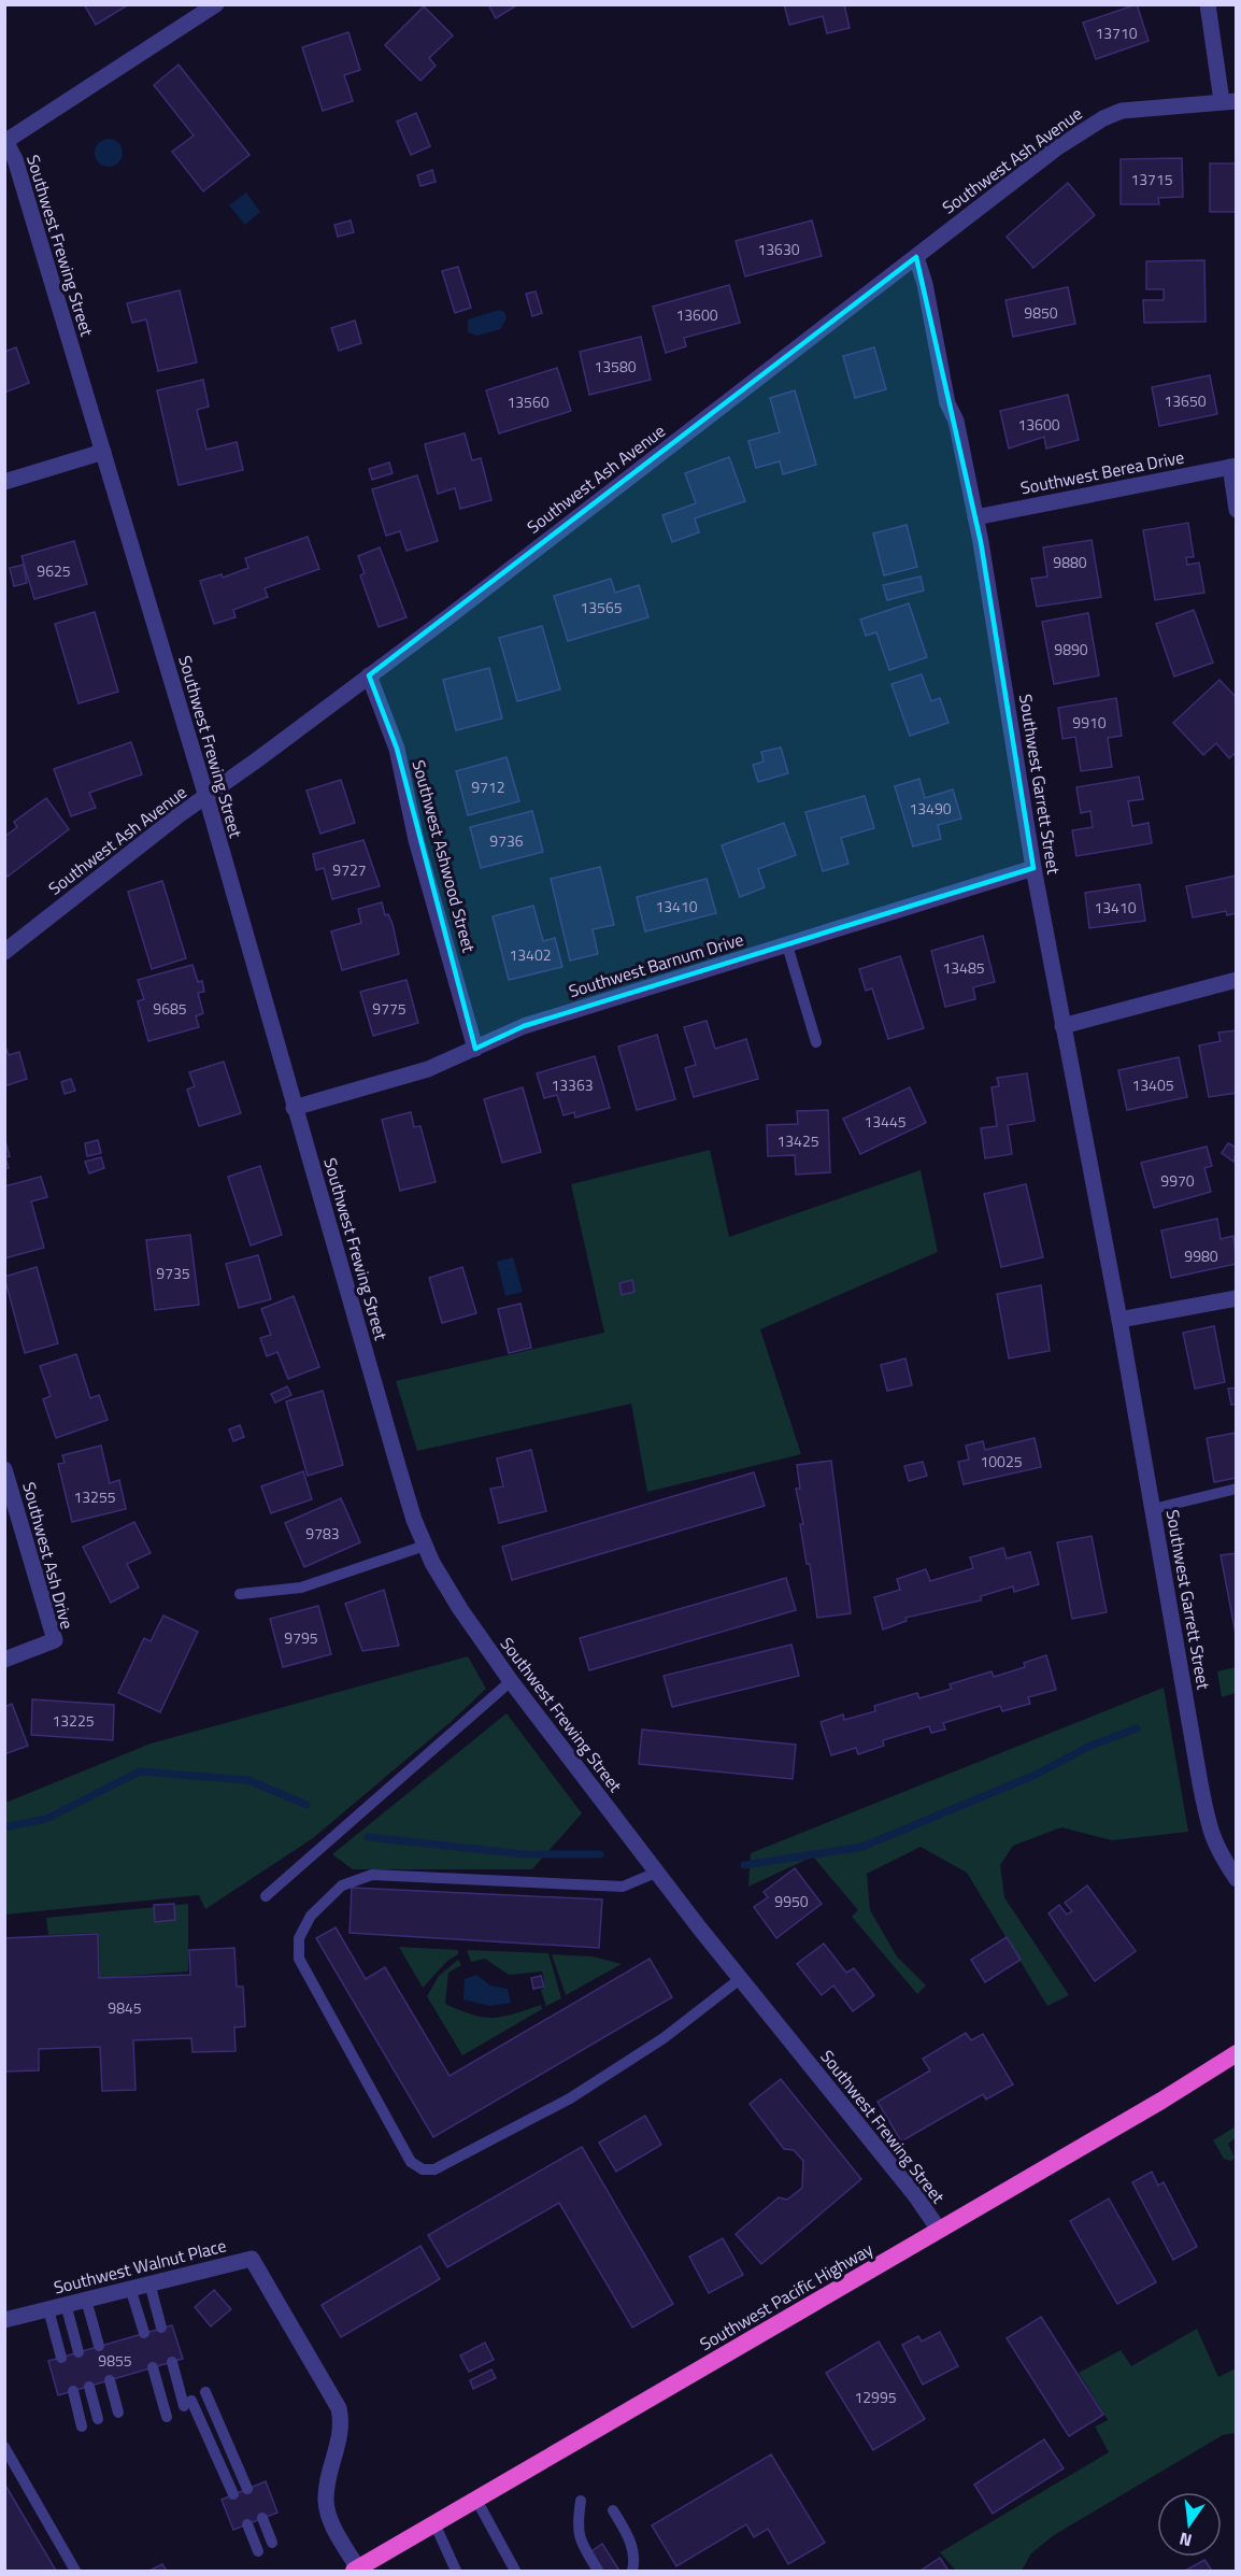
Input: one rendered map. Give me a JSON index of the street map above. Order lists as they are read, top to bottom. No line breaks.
{"streets":{"highway":["Southwest Pacific Highway"],"street":["Southwest Ash Avenue","Southwest Frewing Street","Southwest Berea Drive","Southwest Garrett Street","Southwest Ashwood Street","Southwest Barnum Drive","Southwest Ash Drive","Southwest Walnut Place"]},"crossings":[["Southwest Ash Avenue","Southwest Frewing Street"],["Southwest Ash Avenue","Southwest Garrett Street"],["Southwest Ash Avenue","Southwest Ashwood Street"],["Southwest Frewing Street","Southwest Barnum Drive"],["Southwest Frewing Street","Southwest Pacific Highway"],["Southwest Berea Drive","Southwest Garrett Street"],["Southwest Garrett Street","Southwest Barnum Drive"],["Southwest Ashwood Street","Southwest Barnum Drive"],["Southwest Walnut Place","Southwest Pacific Highway"]],"house_numbers":["13710","13715","13630","9850","13600","13580","13650","13560","13600","9880","9625","13565","9890","9910","9712","13490","9736","9727","13410","13410","13402","13485","9685","9775","13363","13405","13445","13425","9970","9980","9735","10025","13255","9783","9795","13225","9950","9845","9855","12995"],"north":"bottom"}
